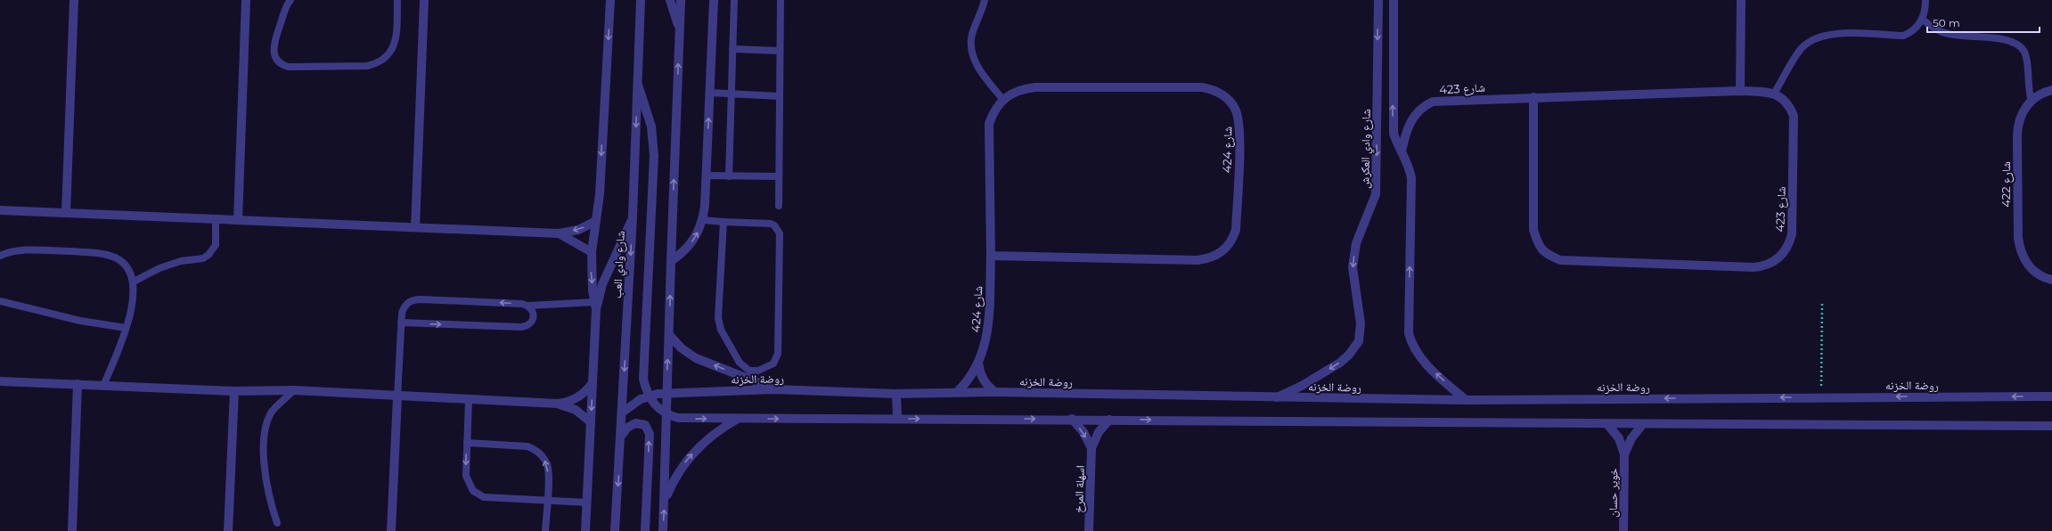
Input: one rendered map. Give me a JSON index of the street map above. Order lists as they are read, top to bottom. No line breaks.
{"streets":{"street":["شارع 423","شارع وادي العكرش","شارع 424","شارع 422","شارع وادي العب","روضة الخزنه","اسهلة المرخ","خوير حسان"]},"crossings":[["شارع وادي العكرش","روضة الخزنه"],["شارع 424","روضة الخزنه"],["شارع وادي العب","روضة الخزنه"]],"scale_bar":"50 m"}
